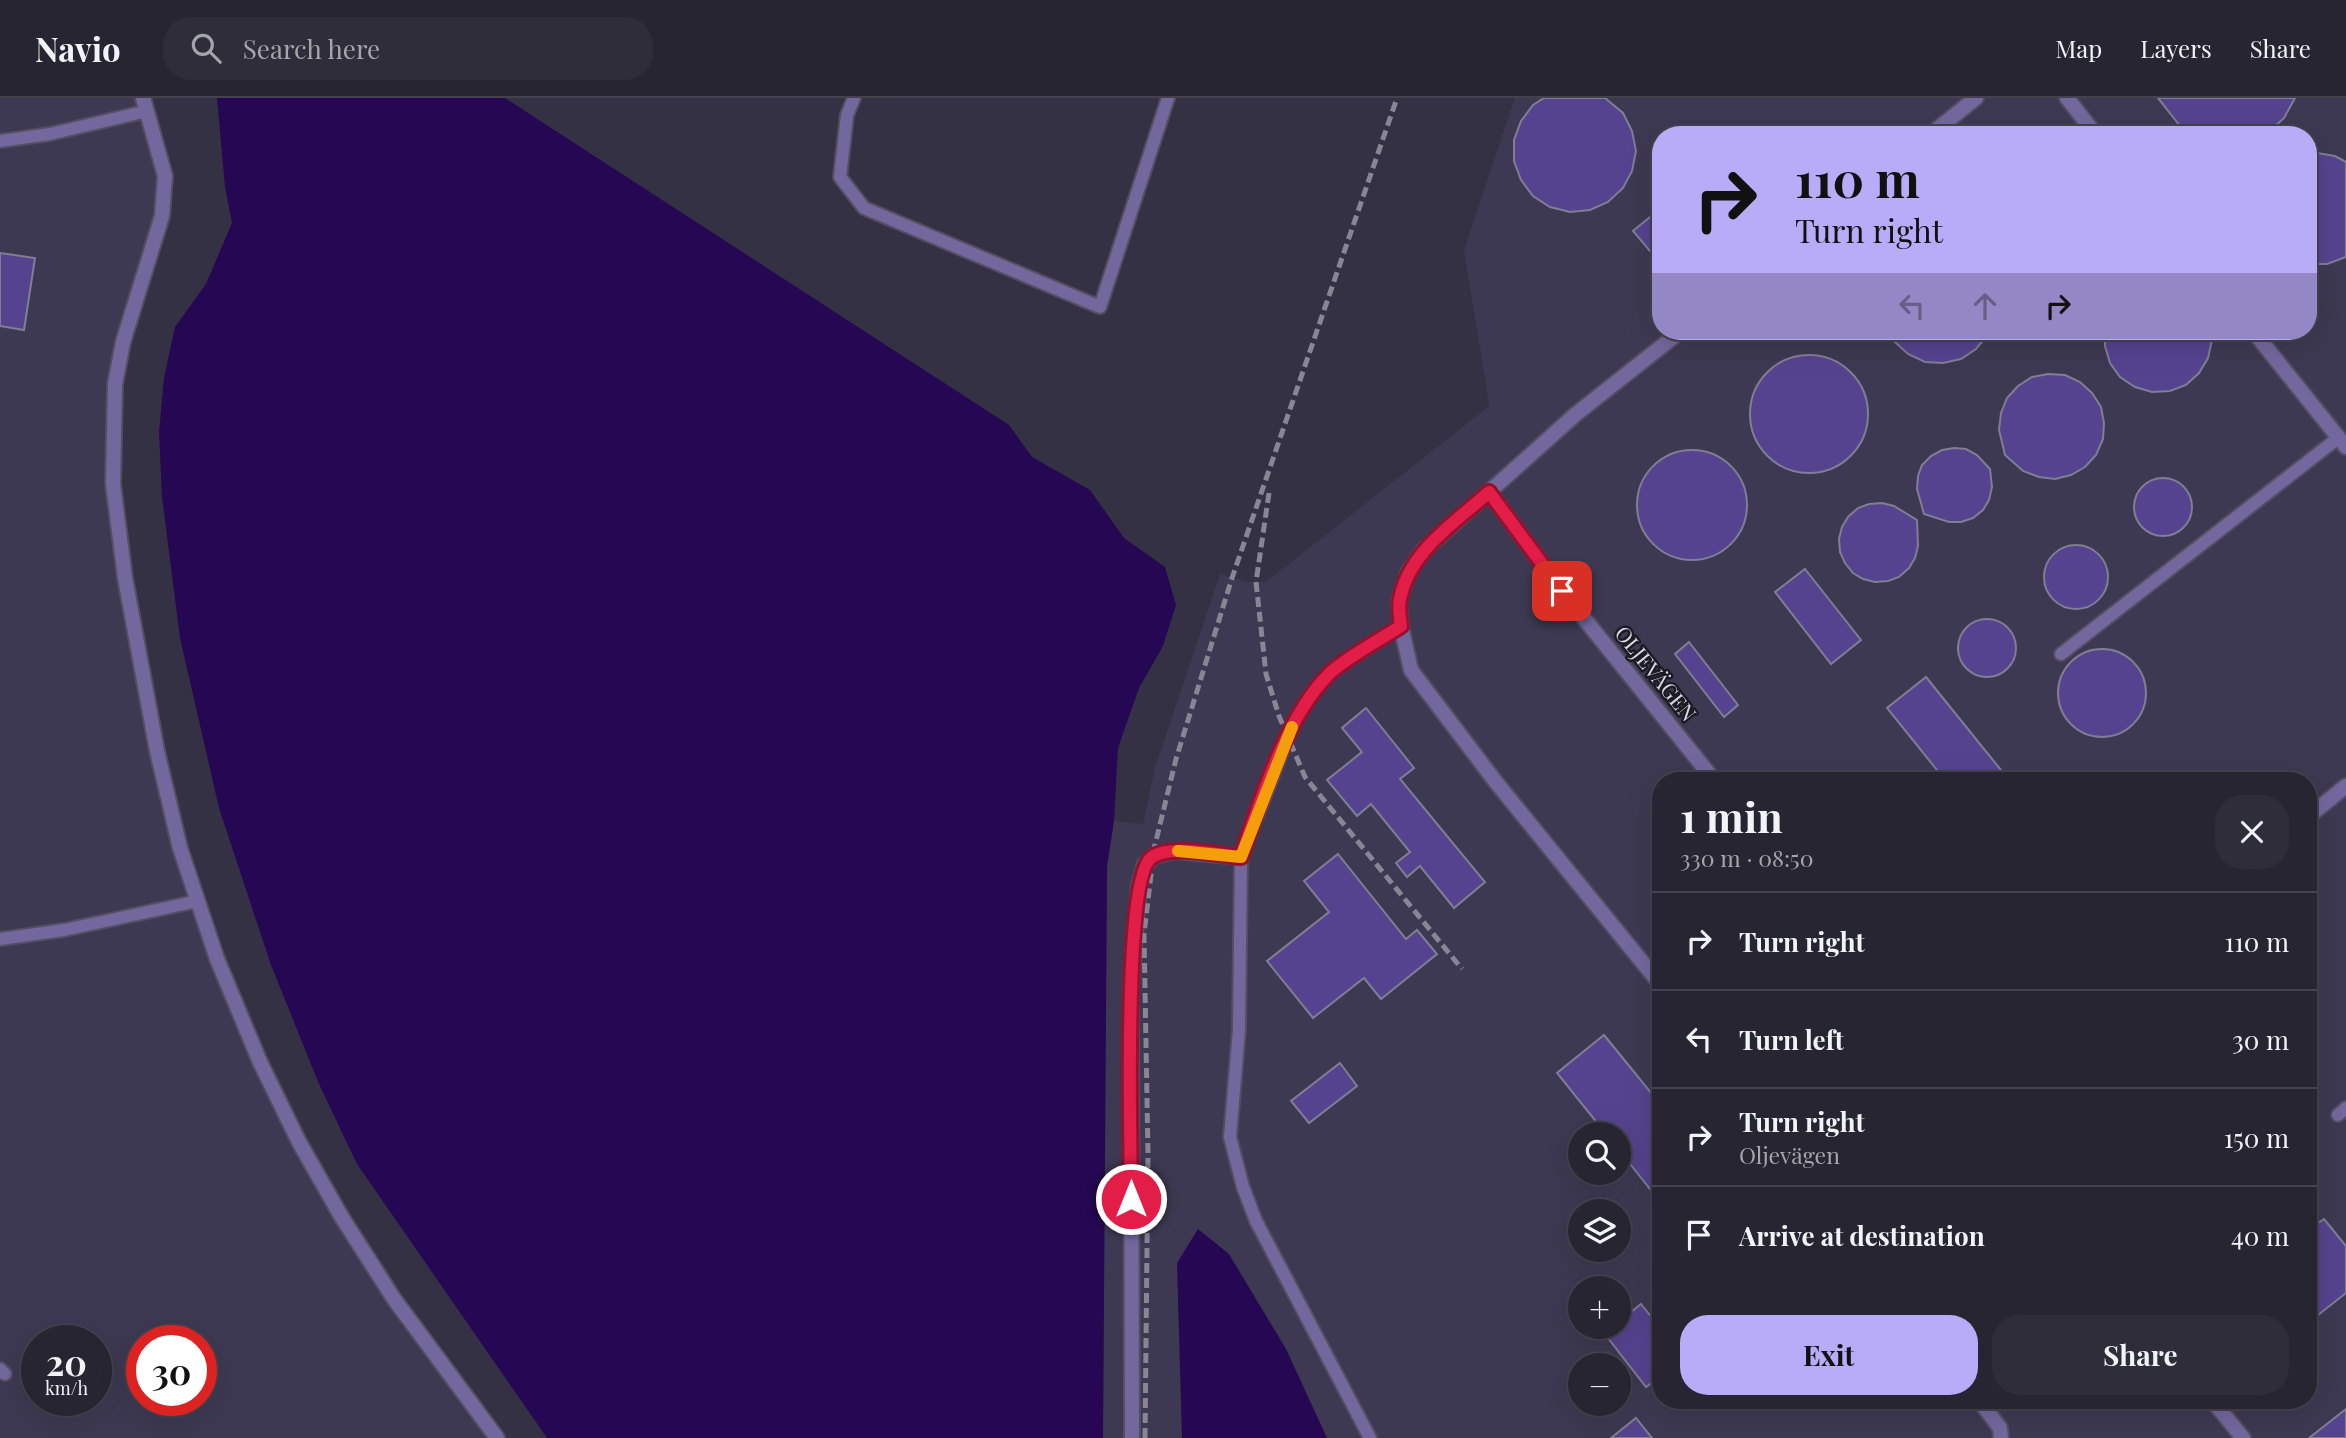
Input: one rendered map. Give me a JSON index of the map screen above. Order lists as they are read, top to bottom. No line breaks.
{"streets":{"street":["OLJEVÄGEN"]},"page":{"header":"Navio","search":"Search here","nav":["Map","Layers","Share"],"turn":["110 m","Turn right"],"heading":["1 min","330 m · 08:50"],"list":[{"name":"Turn right","value":"110 m"},{"name":"Turn left","value":"30 m"},{"name":"Turn right","note":"Oljevägen","value":"150 m"},{"name":"Arrive at destination","value":"40 m"}],"map_buttons":["+","−"],"buttons":["Exit","Share"],"speed":"20 km/h","limit":"30"}}
